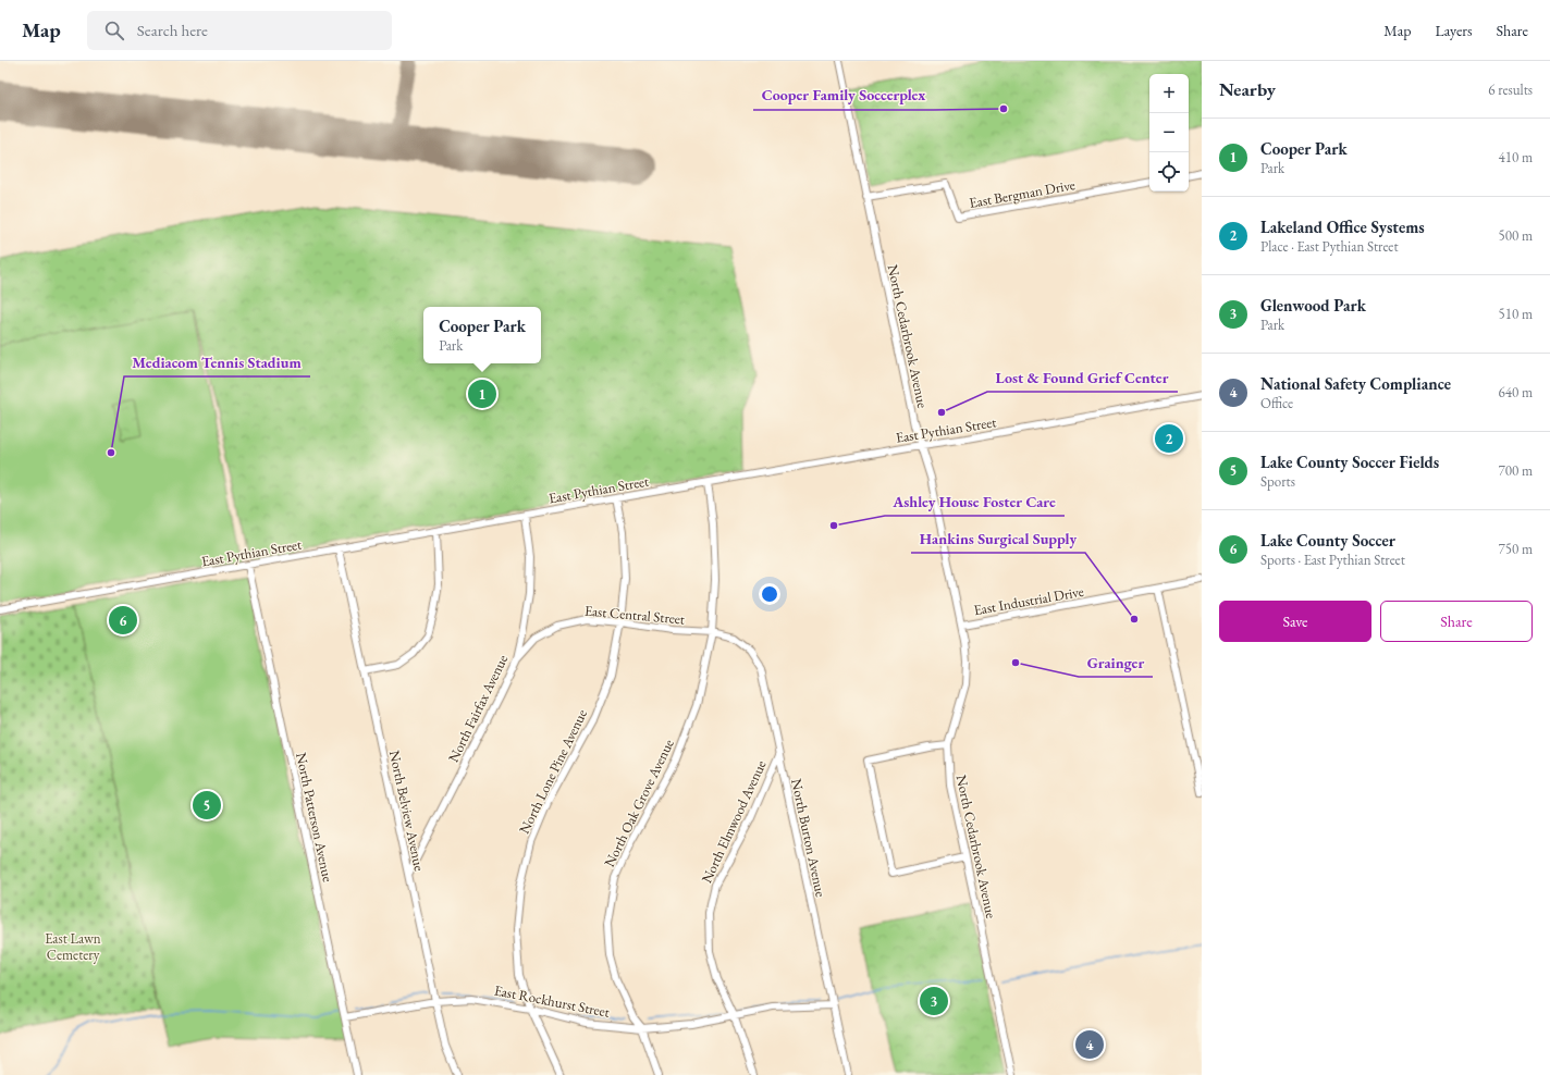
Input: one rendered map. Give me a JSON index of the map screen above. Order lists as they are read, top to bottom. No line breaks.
{"streets":{"street":["East Bergman Drive","North Cedarbrook Avenue","East Pythian Street","East Industrial Drive","East Central Street","North Fairfax Avenue","North Lone Pine Avenue","North Oak Grove Avenue","North Belview Avenue","North Patterson Avenue","North Elmwood Avenue","North Burton Avenue","East Rockhurst Street"]},"crossings":[["East Bergman Drive","North Cedarbrook Avenue"],["North Cedarbrook Avenue","East Pythian Street"],["North Cedarbrook Avenue","East Industrial Drive"],["East Pythian Street","North Fairfax Avenue"],["East Pythian Street","North Lone Pine Avenue"],["East Pythian Street","North Oak Grove Avenue"],["East Pythian Street","North Belview Avenue"],["East Pythian Street","North Patterson Avenue"],["East Central Street","North Fairfax Avenue"],["East Central Street","North Lone Pine Avenue"],["East Central Street","North Oak Grove Avenue"],["East Central Street","North Burton Avenue"],["North Fairfax Avenue","North Belview Avenue"],["North Lone Pine Avenue","East Rockhurst Street"],["North Oak Grove Avenue","North Burton Avenue"],["North Oak Grove Avenue","East Rockhurst Street"],["North Belview Avenue","East Rockhurst Street"],["North Patterson Avenue","East Rockhurst Street"],["North Elmwood Avenue","North Burton Avenue"],["North Elmwood Avenue","East Rockhurst Street"],["North Burton Avenue","East Rockhurst Street"]],"parks":["East Lawn Cemetery"],"places":["Cooper Family Soccerplex","Lost & Found Grief Center","Mediacom Tennis Stadium","Ashley House Foster Care","Hankins Surgical Supply","Grainger"],"page":{"header":"Map","search":"Search here","nav":["Map","Layers","Share"],"heading":["Nearby","6 results"],"map_buttons":["+","−"],"list":[{"mark":"1","name":"Cooper Park","note":"Park","value":"410 m"},{"mark":"2","name":"Lakeland Office Systems","note":"Place · East Pythian Street","value":"500 m"},{"mark":"3","name":"Glenwood Park","note":"Park","value":"510 m"},{"mark":"4","name":"National Safety Compliance","note":"Office","value":"640 m"},{"mark":"5","name":"Lake County Soccer Fields","note":"Sports","value":"700 m"},{"mark":"6","name":"Lake County Soccer","note":"Sports · East Pythian Street","value":"750 m"}],"popup":["Cooper Park","Park"],"pins":["1","2","6","5","3","4"],"buttons":["Save","Share"]}}
